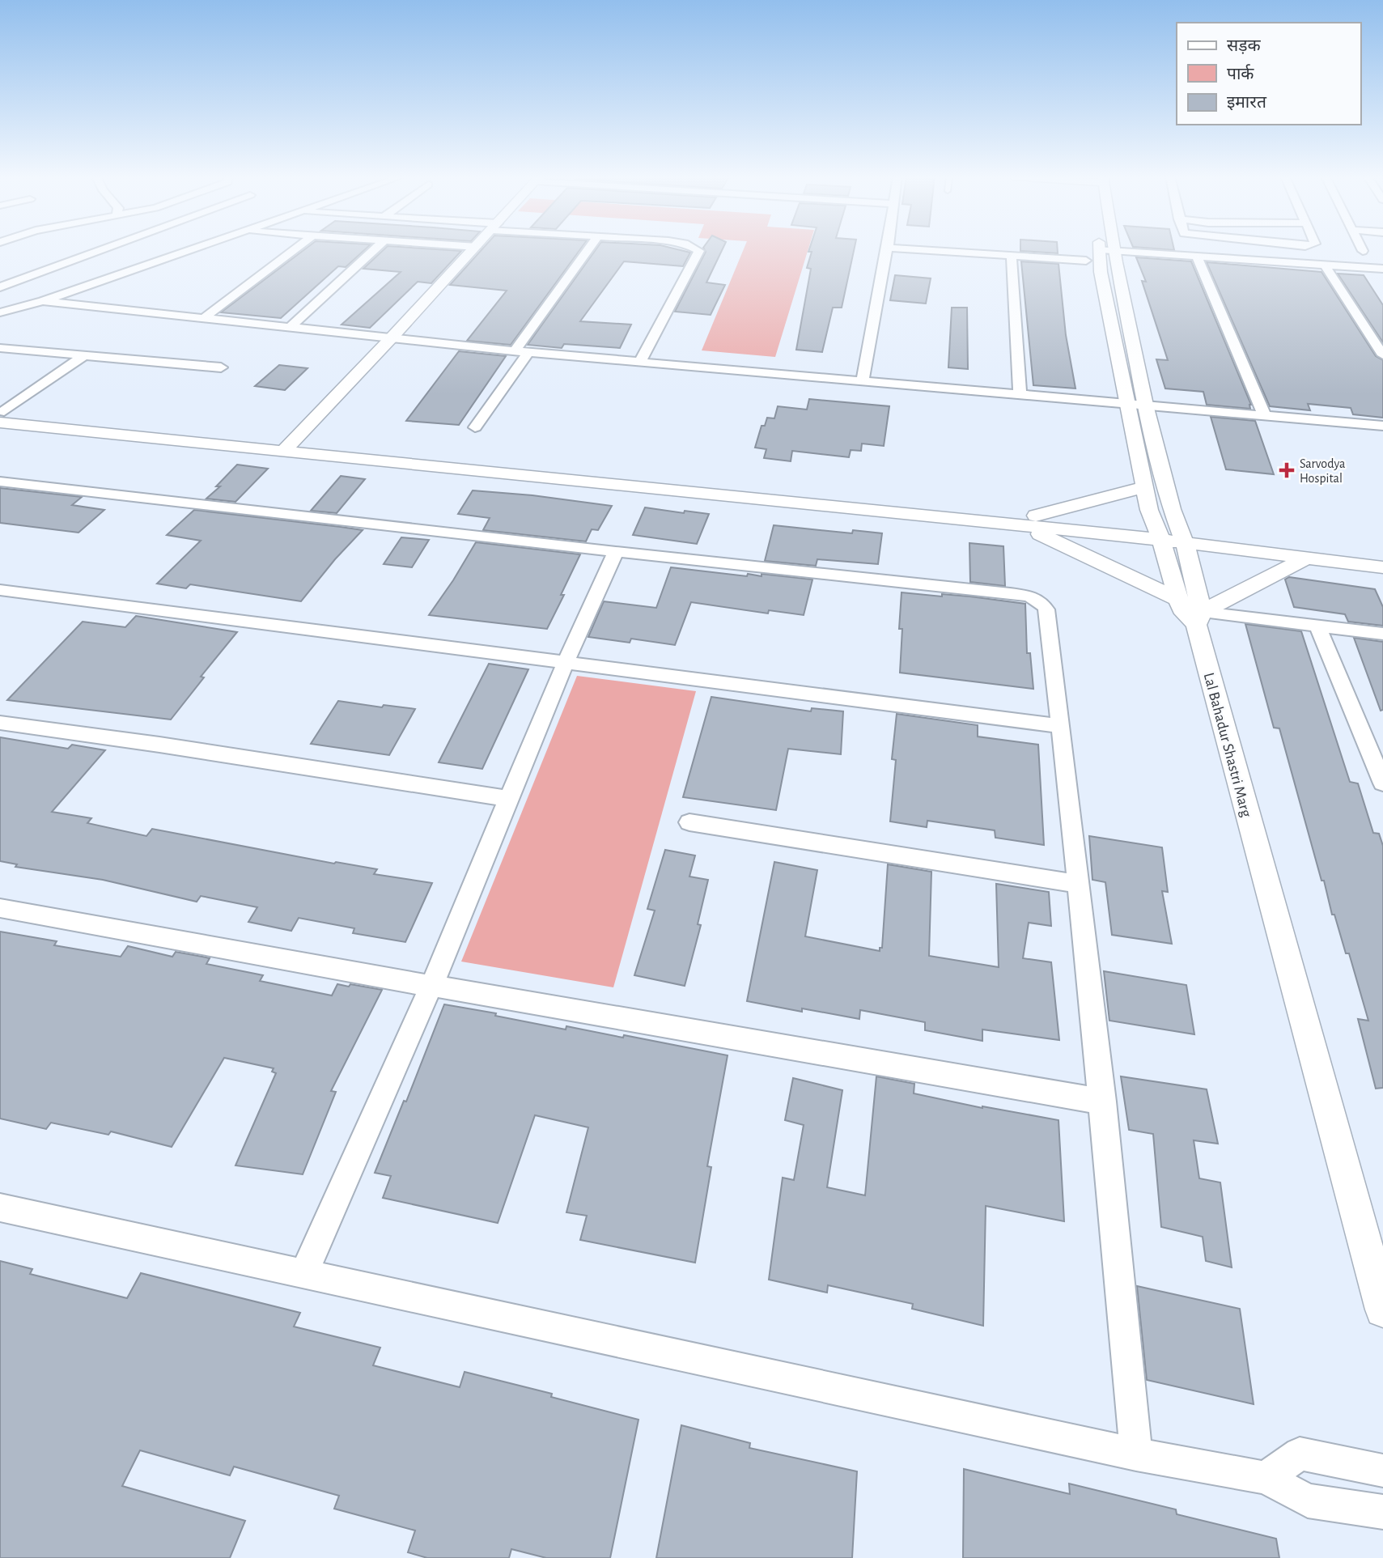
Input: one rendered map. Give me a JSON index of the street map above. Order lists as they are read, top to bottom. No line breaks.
{"streets":{"street":["Lal Bahadur Shastri Marg"]},"places":{"health":["Sarvodya Hospital"]},"legend":["सड़क","पार्क","इमारत"]}
